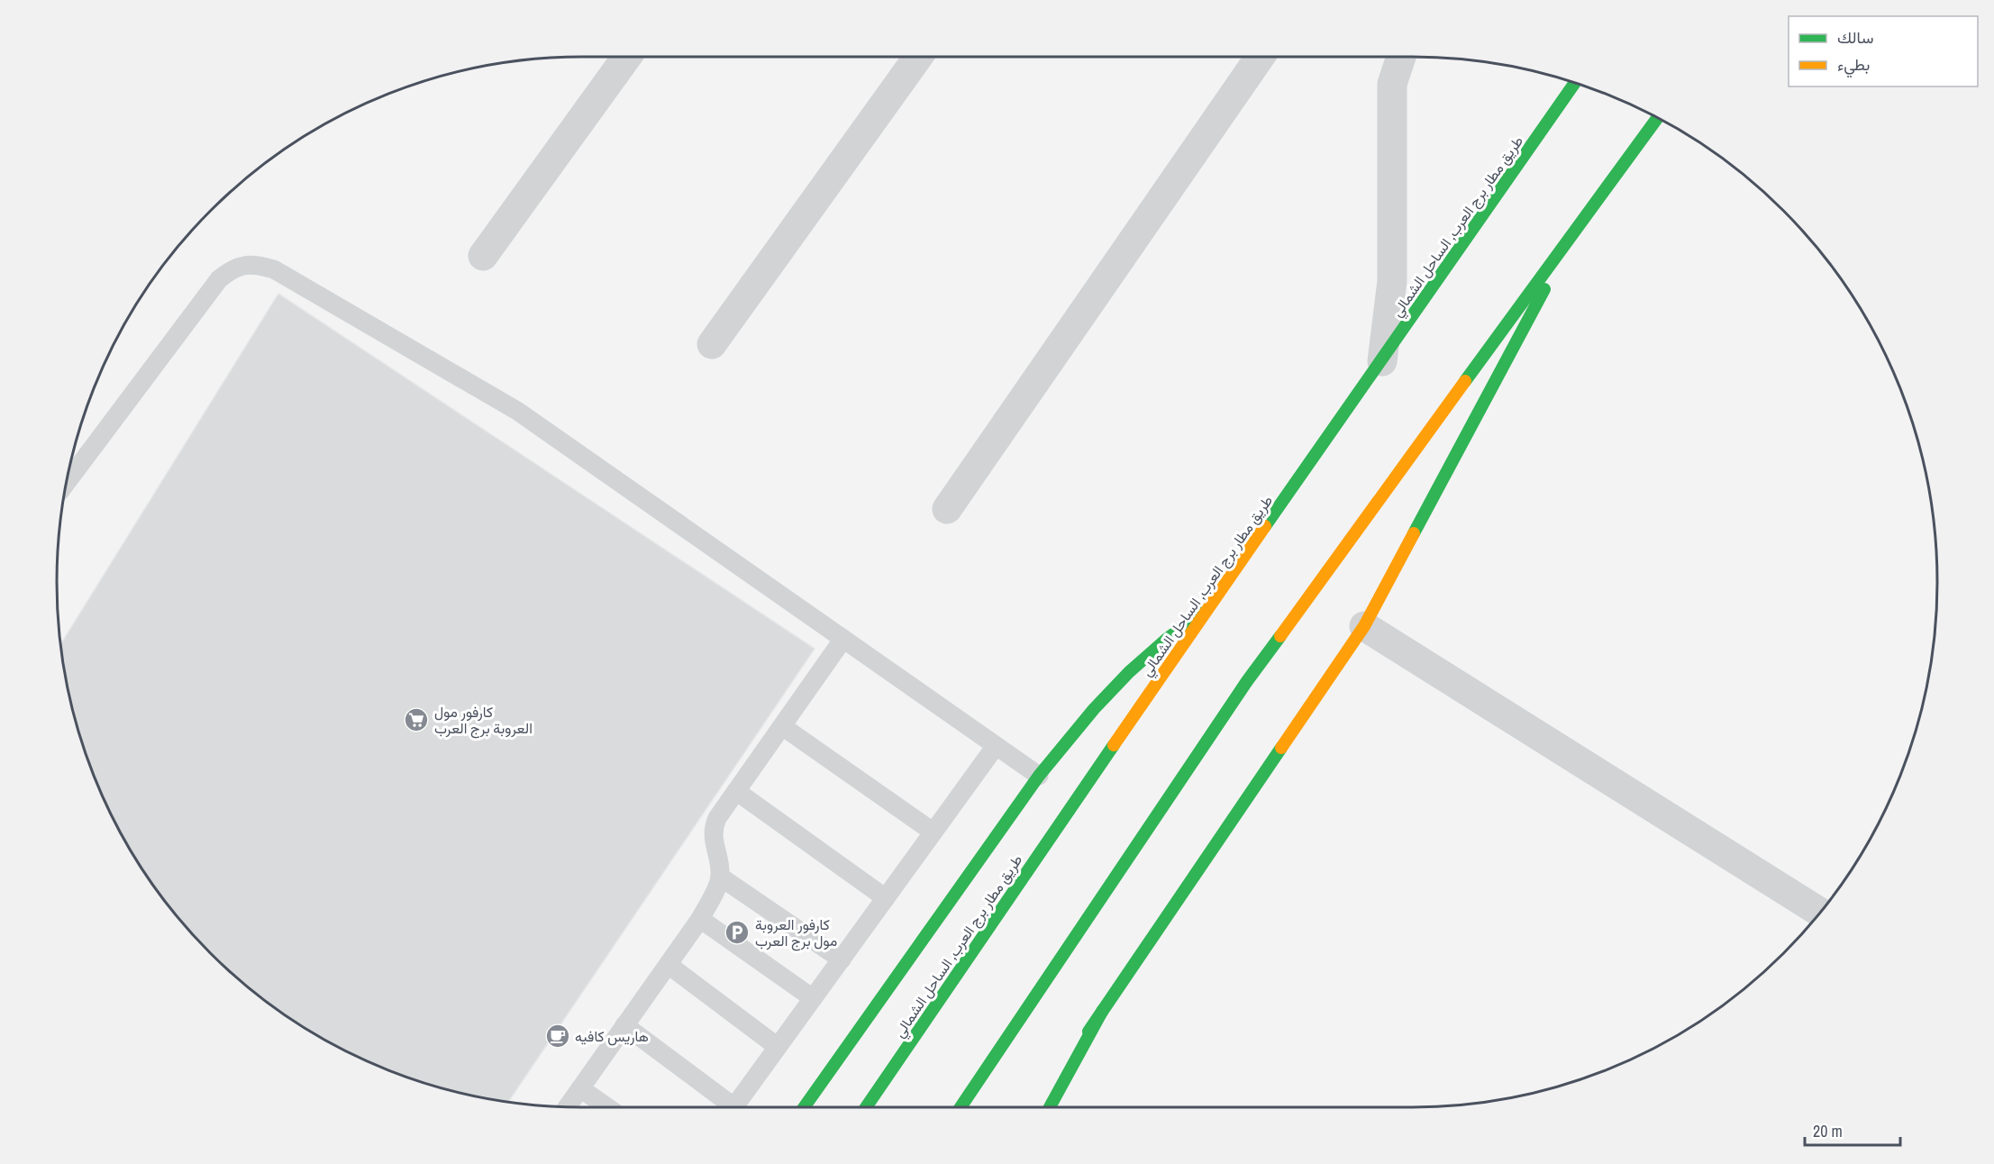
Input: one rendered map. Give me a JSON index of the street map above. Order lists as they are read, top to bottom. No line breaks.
{"streets":{"main road":["طريق مطار برج العرب, الساحل الشمالي"]},"places":{"supermarket":["كارفور مول العروبة برج العرب"],"parking":["كارفور العروبة مول برج العرب"],"cafe":["هاريس كافيه"]},"legend":["سالك","بطيء"],"scale_bar":"20 m"}
